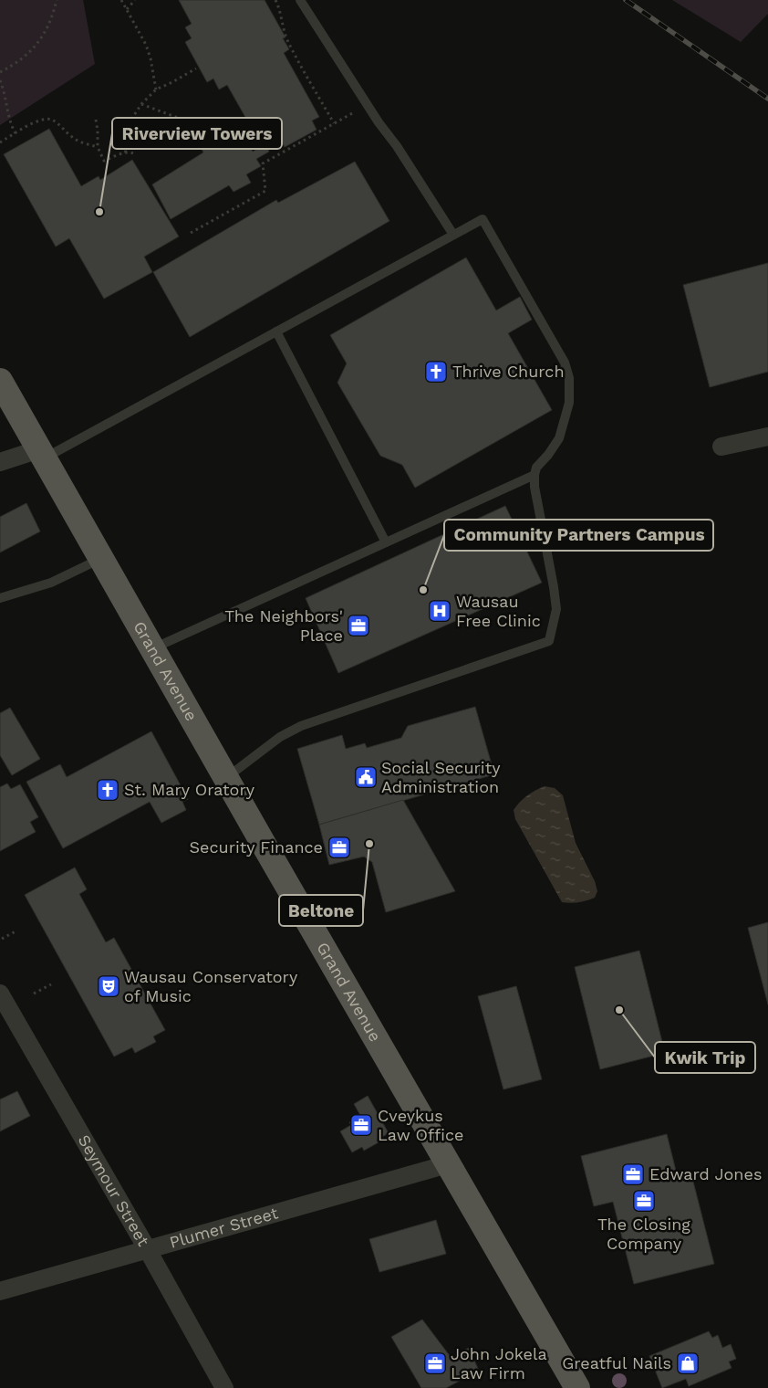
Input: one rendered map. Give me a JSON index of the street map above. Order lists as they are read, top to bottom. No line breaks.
{"streets":{"main road":["Grand Avenue"],"street":["Seymour Street","Plumer Street"]},"crossings":[["Grand Avenue","Plumer Street"],["Seymour Street","Plumer Street"]],"places":{"other":["Riverview Towers","Community Partners Campus","Beltone","Kwik Trip"],"church":["Thrive Church","St. Mary Oratory"],"hospital":["Wausau Free Clinic"],"office":["The Neighbors' Place","Security Finance","Cveykus Law Office","Edward Jones","The Closing Company","John Jokela Law Firm"],"public building":["Social Security Administration"],"theatre":["Wausau Conservatory of Music"],"shop":["Greatful Nails"]}}
